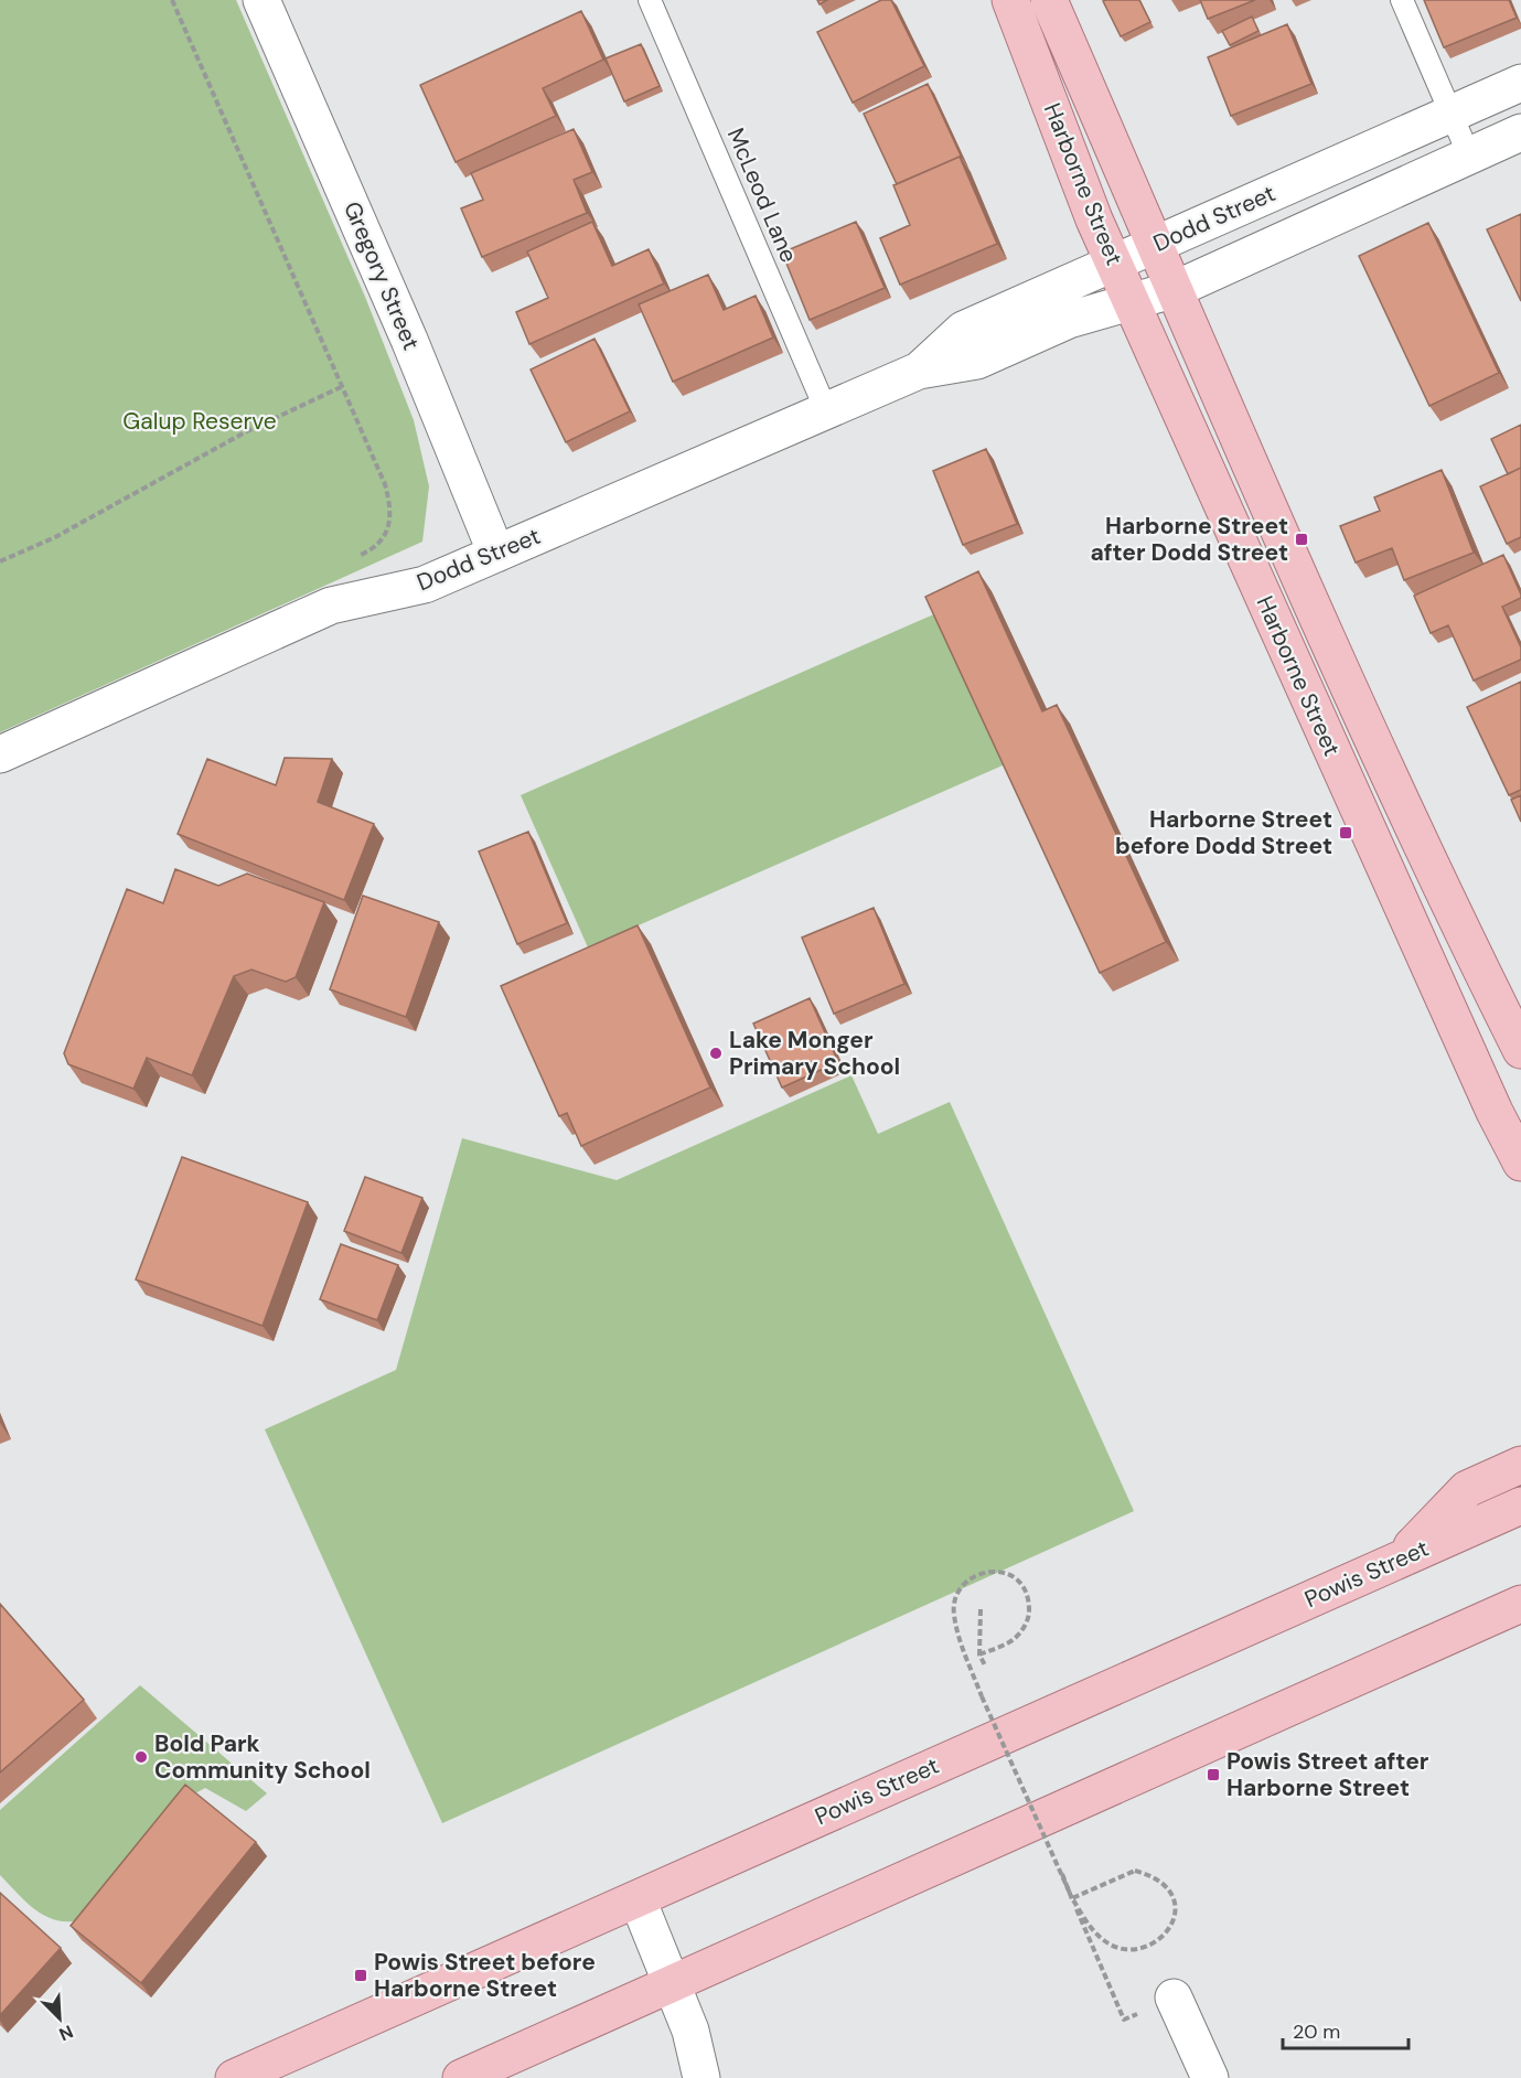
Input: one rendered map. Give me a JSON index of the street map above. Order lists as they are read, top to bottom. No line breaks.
{"streets":{"main road":["Harborne Street","Powis Street"],"street":["Dodd Street","Gregory Street"],"lane":["McLeod Lane"]},"crossings":[["Harborne Street","Dodd Street"],["McLeod Lane","Dodd Street"],["Dodd Street","Gregory Street"]],"parks":["Galup Reserve"],"places":{"transit":["Harborne Street after Dodd Street","Harborne Street before Dodd Street","Powis Street after Harborne Street","Powis Street before Harborne Street"],"other":["Lake Monger Primary School","Bold Park Community School"]},"scale_bar":"20 m","north":"bottom right"}
